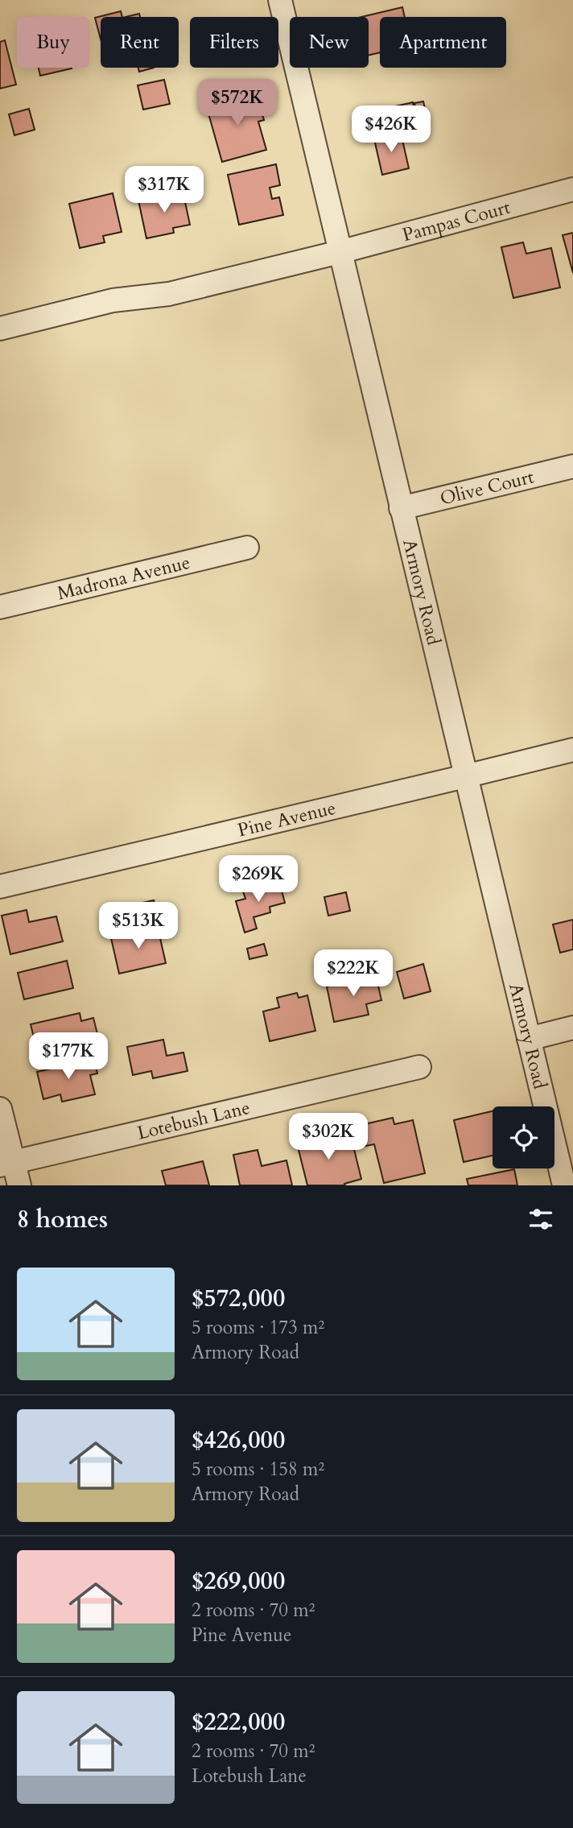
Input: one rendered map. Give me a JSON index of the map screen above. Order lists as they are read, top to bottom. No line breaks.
{"streets":{"street":["Pampas Court","Olive Court","Madrona Avenue","Armory Road","Pine Avenue","Lotebush Lane"]},"crossings":[["Pampas Court","Armory Road"],["Olive Court","Armory Road"],["Armory Road","Pine Avenue"]],"page":{"chip":["Buy","Rent","Filters","New","Apartment"],"price":["$572K","$426K","$317K","$269K","$513K","$222K","$177K","$302K"],"heading":"8 homes","list":[{"name":"$572,000","note":"5 rooms · 173 m² · Armory Road"},{"name":"$426,000","note":"5 rooms · 158 m² · Armory Road"},{"name":"$269,000","note":"2 rooms · 70 m² · Pine Avenue"},{"name":"$222,000","note":"2 rooms · 70 m² · Lotebush Lane"}]}}
